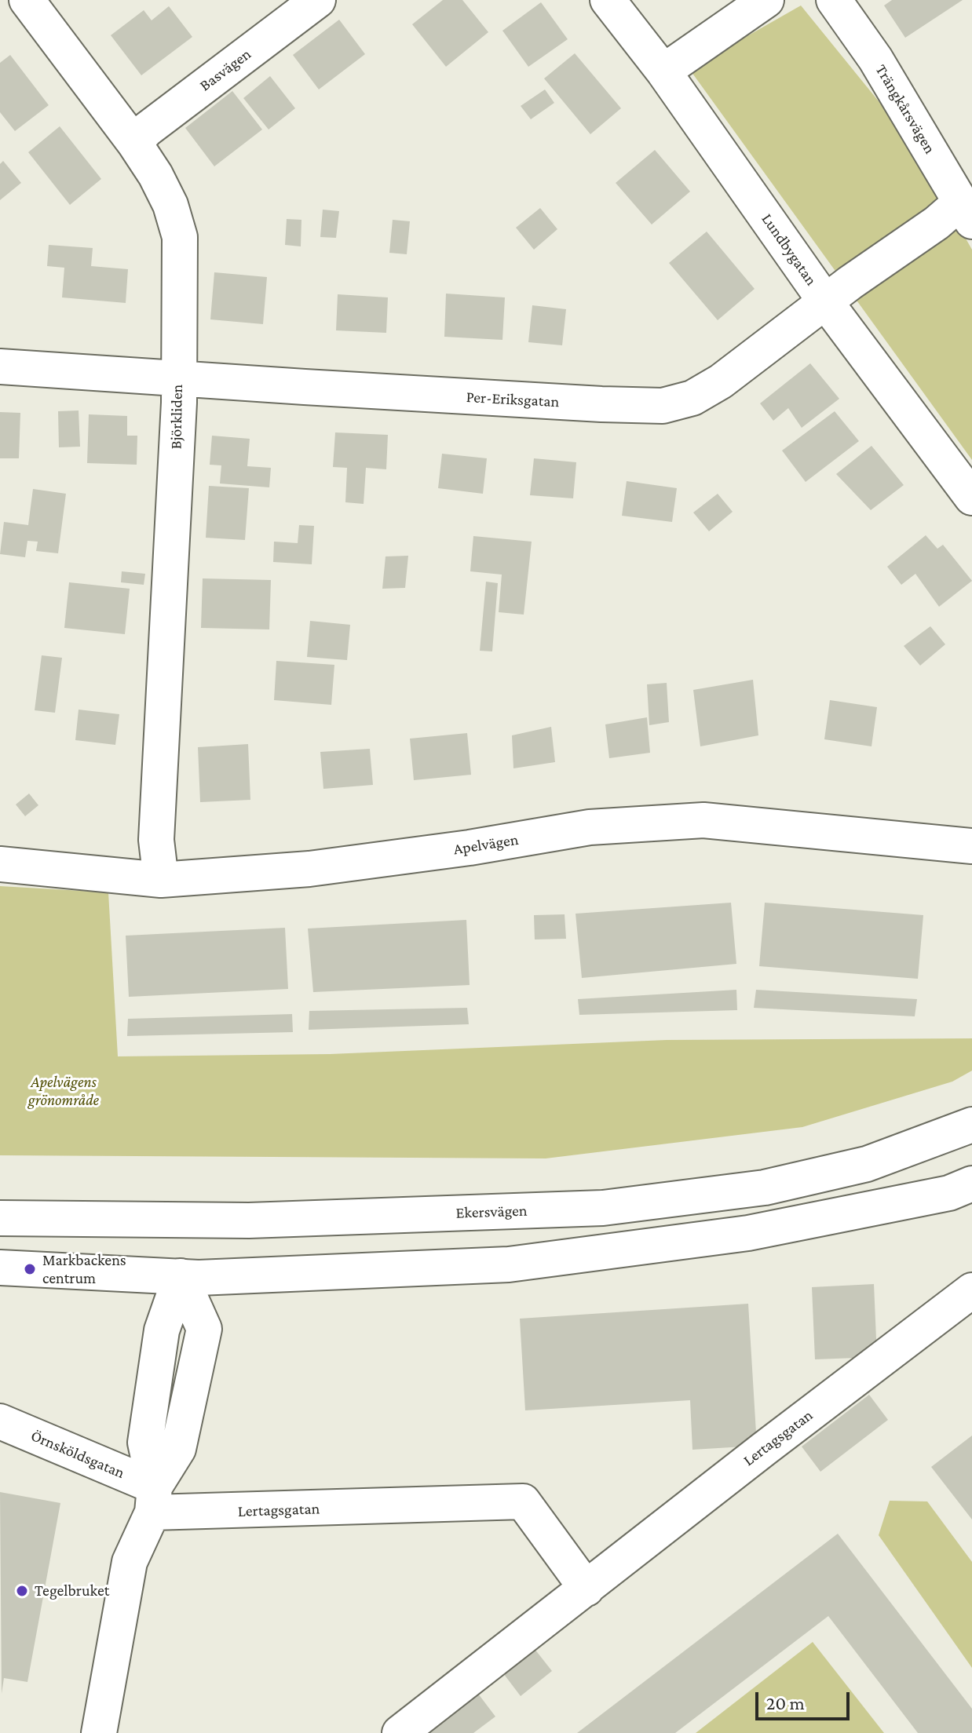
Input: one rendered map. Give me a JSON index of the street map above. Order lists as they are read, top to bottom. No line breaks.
{"streets":{"street":["Basvägen","Trängkårsvägen","Lundbygatan","Per-Eriksgatan","Björkliden","Apelvägen","Ekersvägen","Lertagsgatan","Örnsköldsgatan"]},"crossings":[["Basvägen","Björkliden"],["Trängkårsvägen","Per-Eriksgatan"],["Lundbygatan","Per-Eriksgatan"],["Per-Eriksgatan","Björkliden"],["Björkliden","Apelvägen"],["Lertagsgatan","Örnsköldsgatan"]],"parks":["Apelvägens grönområde"],"places":["Markbackens centrum","Tegelbruket"],"scale_bar":"20 m"}
